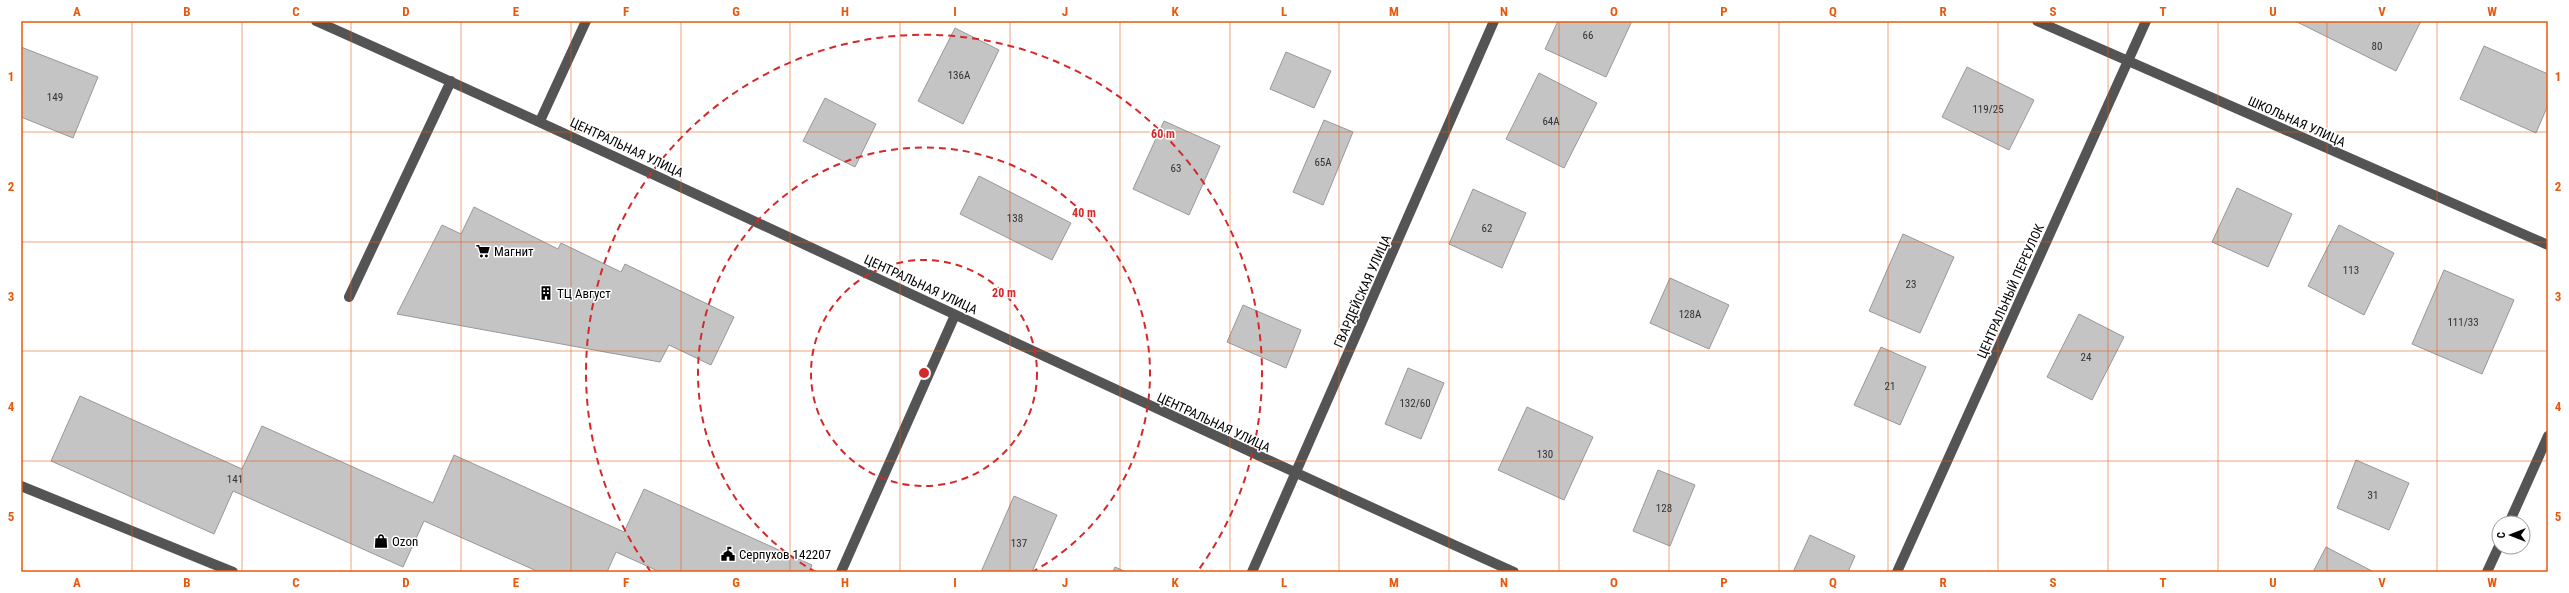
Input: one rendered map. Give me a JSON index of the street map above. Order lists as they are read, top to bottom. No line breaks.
{"streets":{"street":["ШКОЛЬНАЯ УЛИЦА","ЦЕНТРАЛЬНАЯ УЛИЦА","ГВАРДЕЙСКАЯ УЛИЦА","ЦЕНТРАЛЬНЫЙ ПЕРЕУЛОК"]},"crossings":[["ШКОЛЬНАЯ УЛИЦА","ЦЕНТРАЛЬНЫЙ ПЕРЕУЛОК"],["ЦЕНТРАЛЬНАЯ УЛИЦА","ГВАРДЕЙСКАЯ УЛИЦА"]],"places":{"supermarket":["Магнит"],"building":["ТЦ Август"],"shop":["Ozon"],"public building":["Серпухов 142207"]},"house_numbers":["66","80","136А","149","119/25","64А","65А","63","138","62","113","23","128А","111/33","24","21","132/60","130","141","31","128","137"],"north":"left","grid":{"columns":["A","B","C","D","E","F","G","H","I","J","K","L","M","N","O","P","Q","R","S","T","U","V","W"],"rows":["1","2","3","4","5"]},"rings":["60 m","40 m","20 m"]}
